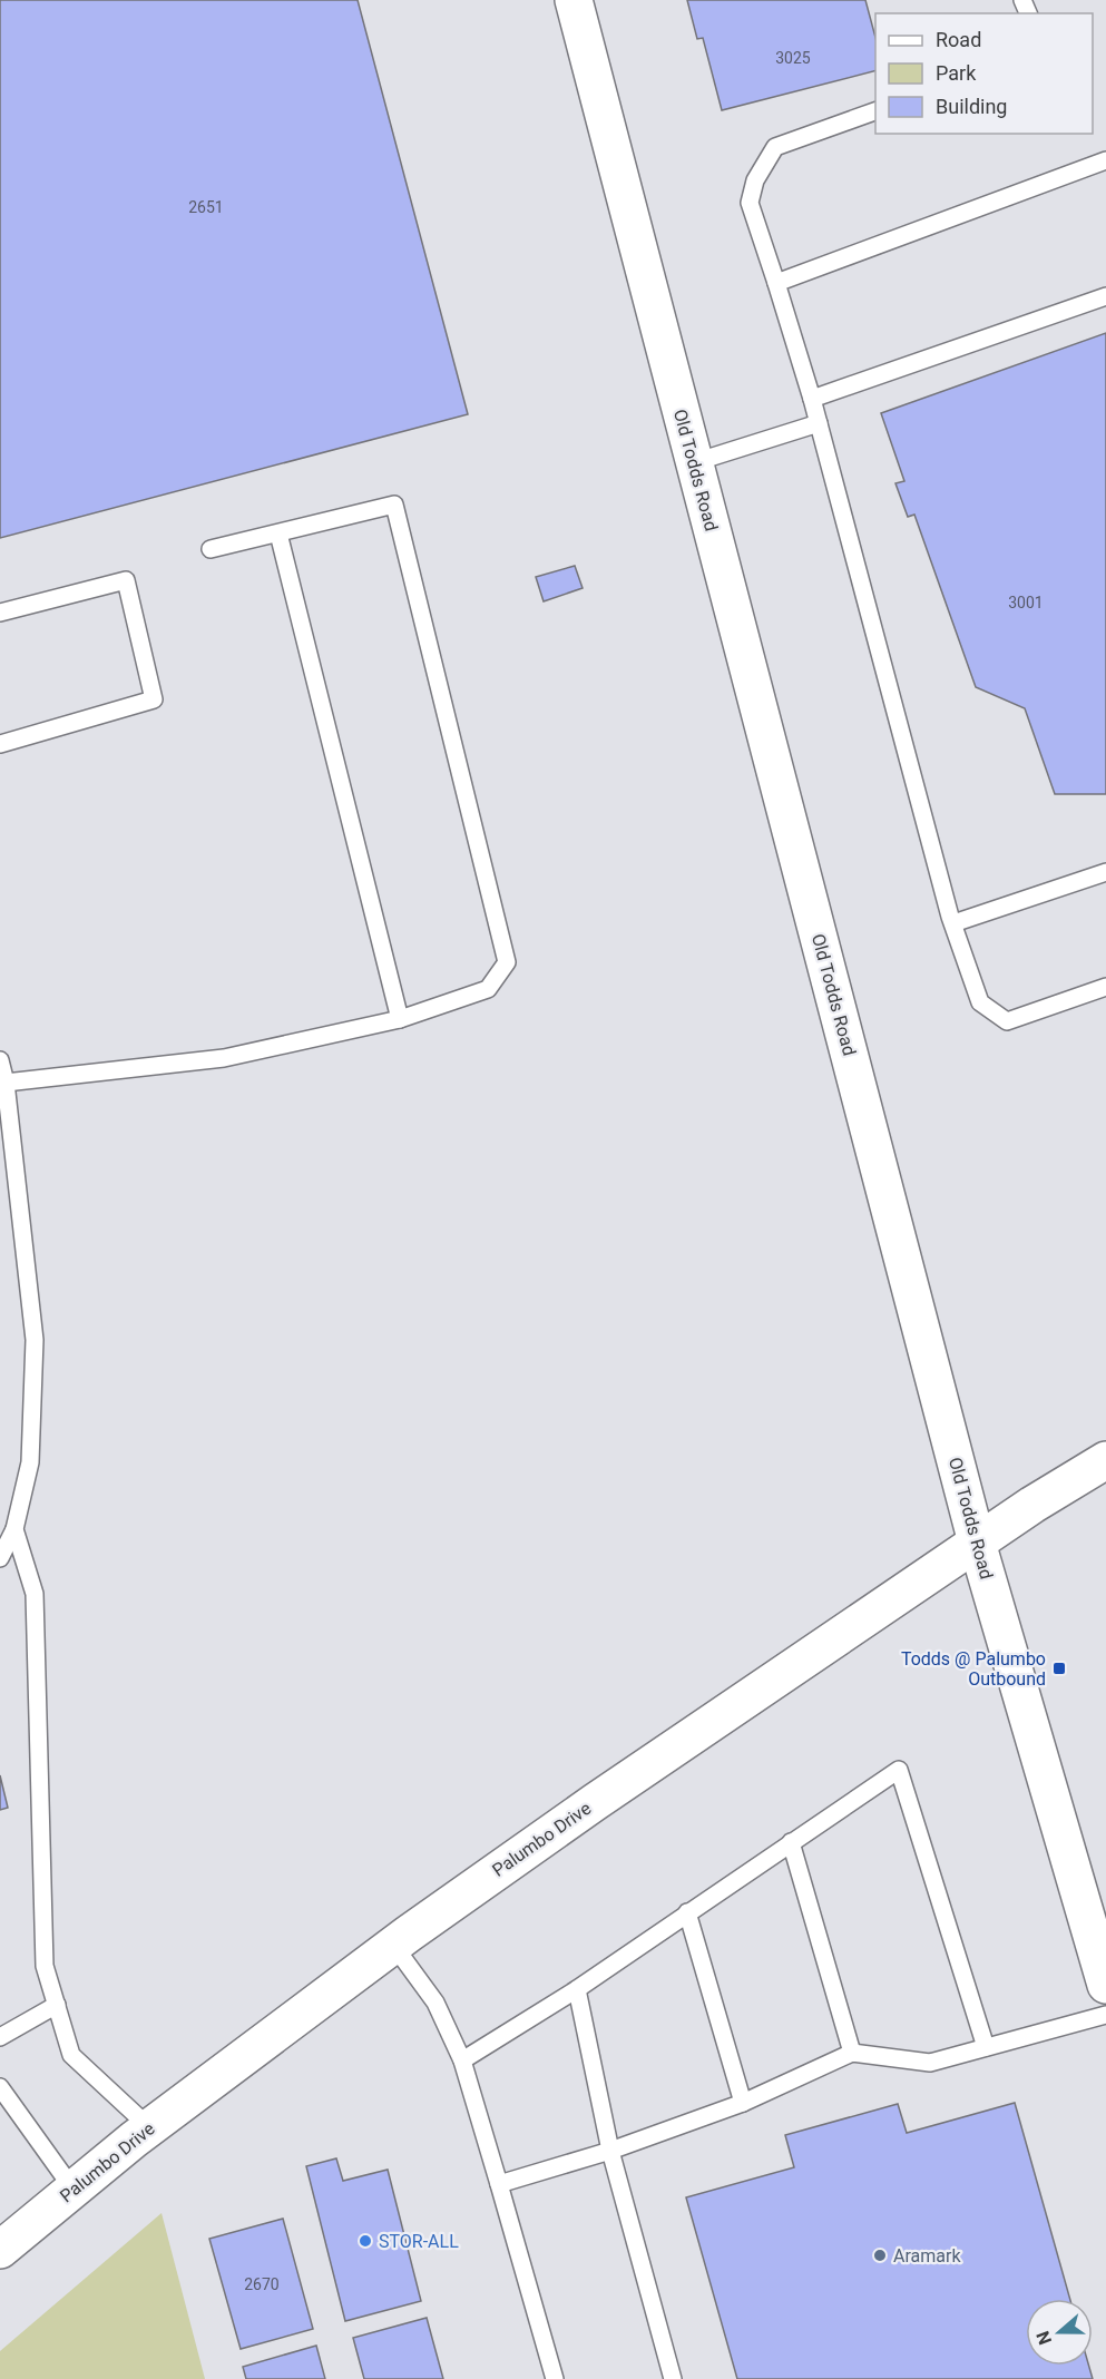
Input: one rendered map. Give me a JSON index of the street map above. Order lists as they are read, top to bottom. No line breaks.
{"streets":{"main road":["Old Todds Road","Palumbo Drive"]},"crossings":[["Old Todds Road","Palumbo Drive"]],"places":{"transit":["Todds @ Palumbo Outbound"],"other":["STOR-ALL","Aramark"]},"house_numbers":["3025","2651","3001","2670"],"legend":["Road","Park","Building"],"north":"left"}
